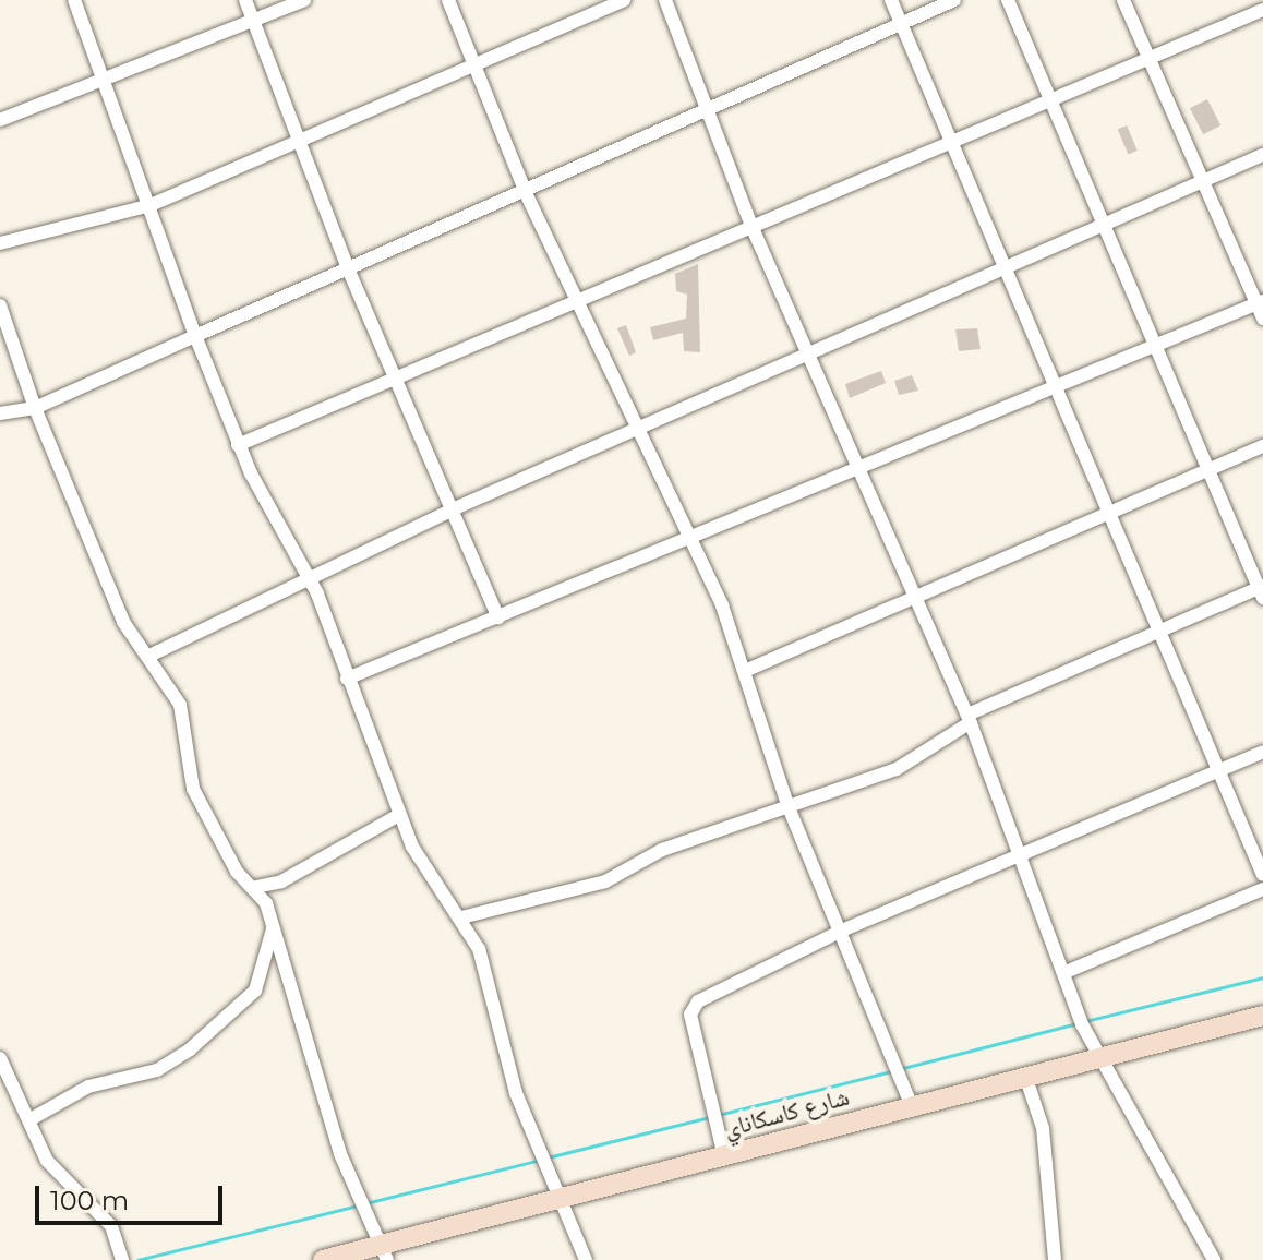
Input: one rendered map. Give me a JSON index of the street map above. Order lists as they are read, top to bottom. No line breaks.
{"streets":{"street":["شارع كاسكاناي"]},"scale_bar":"100 m"}
